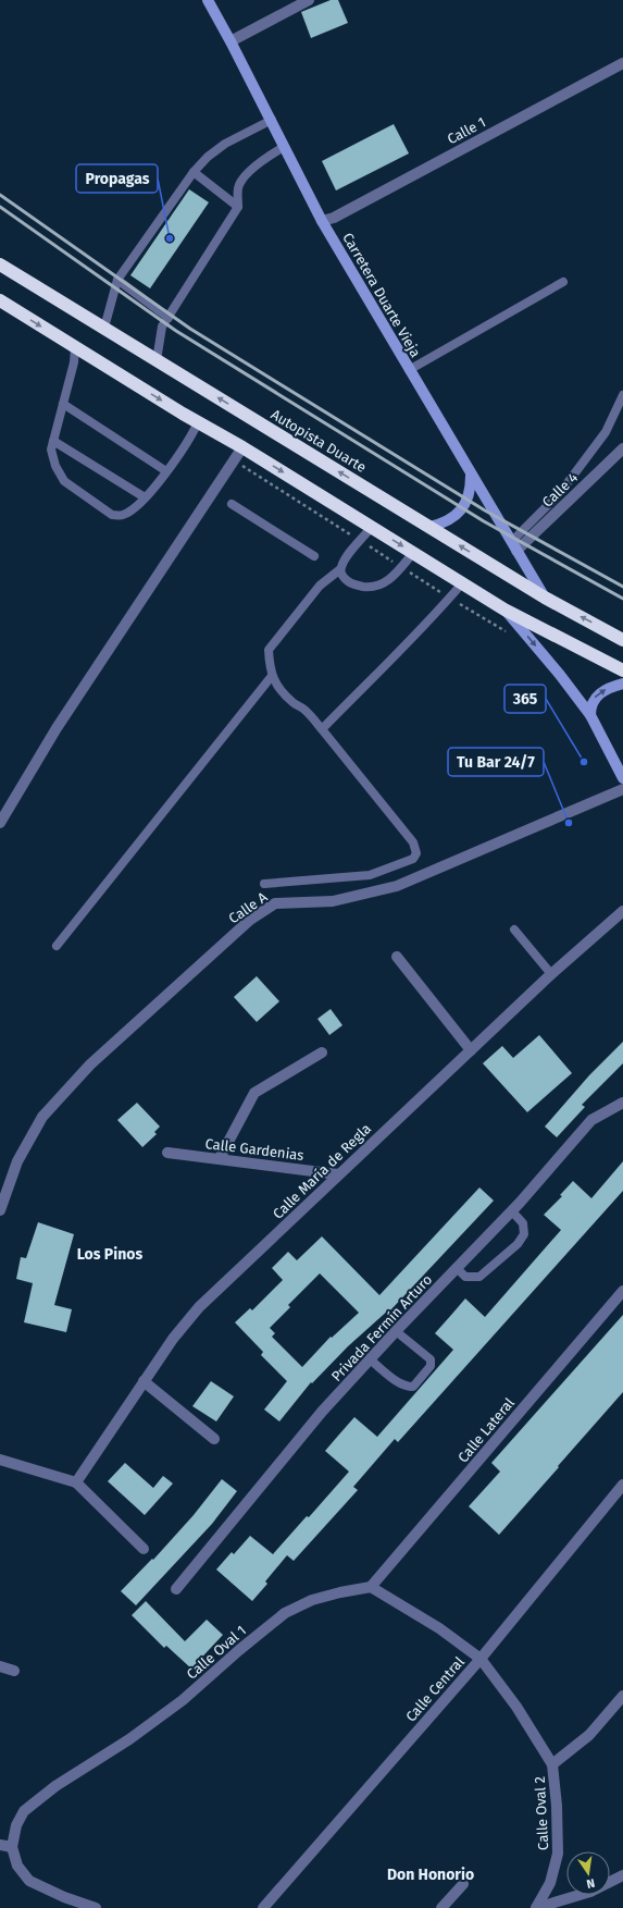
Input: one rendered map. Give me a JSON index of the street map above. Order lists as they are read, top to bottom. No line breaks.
{"streets":{"highway":["Autopista Duarte"],"main road":["Carretera Duarte Vieja"],"street":["Calle 1","Calle 4","Calle A","Calle Gardenias","Calle María de Regla","Privada Fermín Arturo","Calle Lateral","Calle Oval 1","Calle Central","Calle Oval 2"]},"crossings":[["Calle 1","Carretera Duarte Vieja"],["Carretera Duarte Vieja","Autopista Duarte"],["Carretera Duarte Vieja","Calle 4"],["Calle Gardenias","Calle María de Regla"],["Calle Lateral","Calle Oval 1"],["Calle Central","Calle Oval 2"]],"districts":["Los Pinos","Don Honorio"],"places":["Propagas","365","Tu Bar 24/7"],"north":"bottom"}
